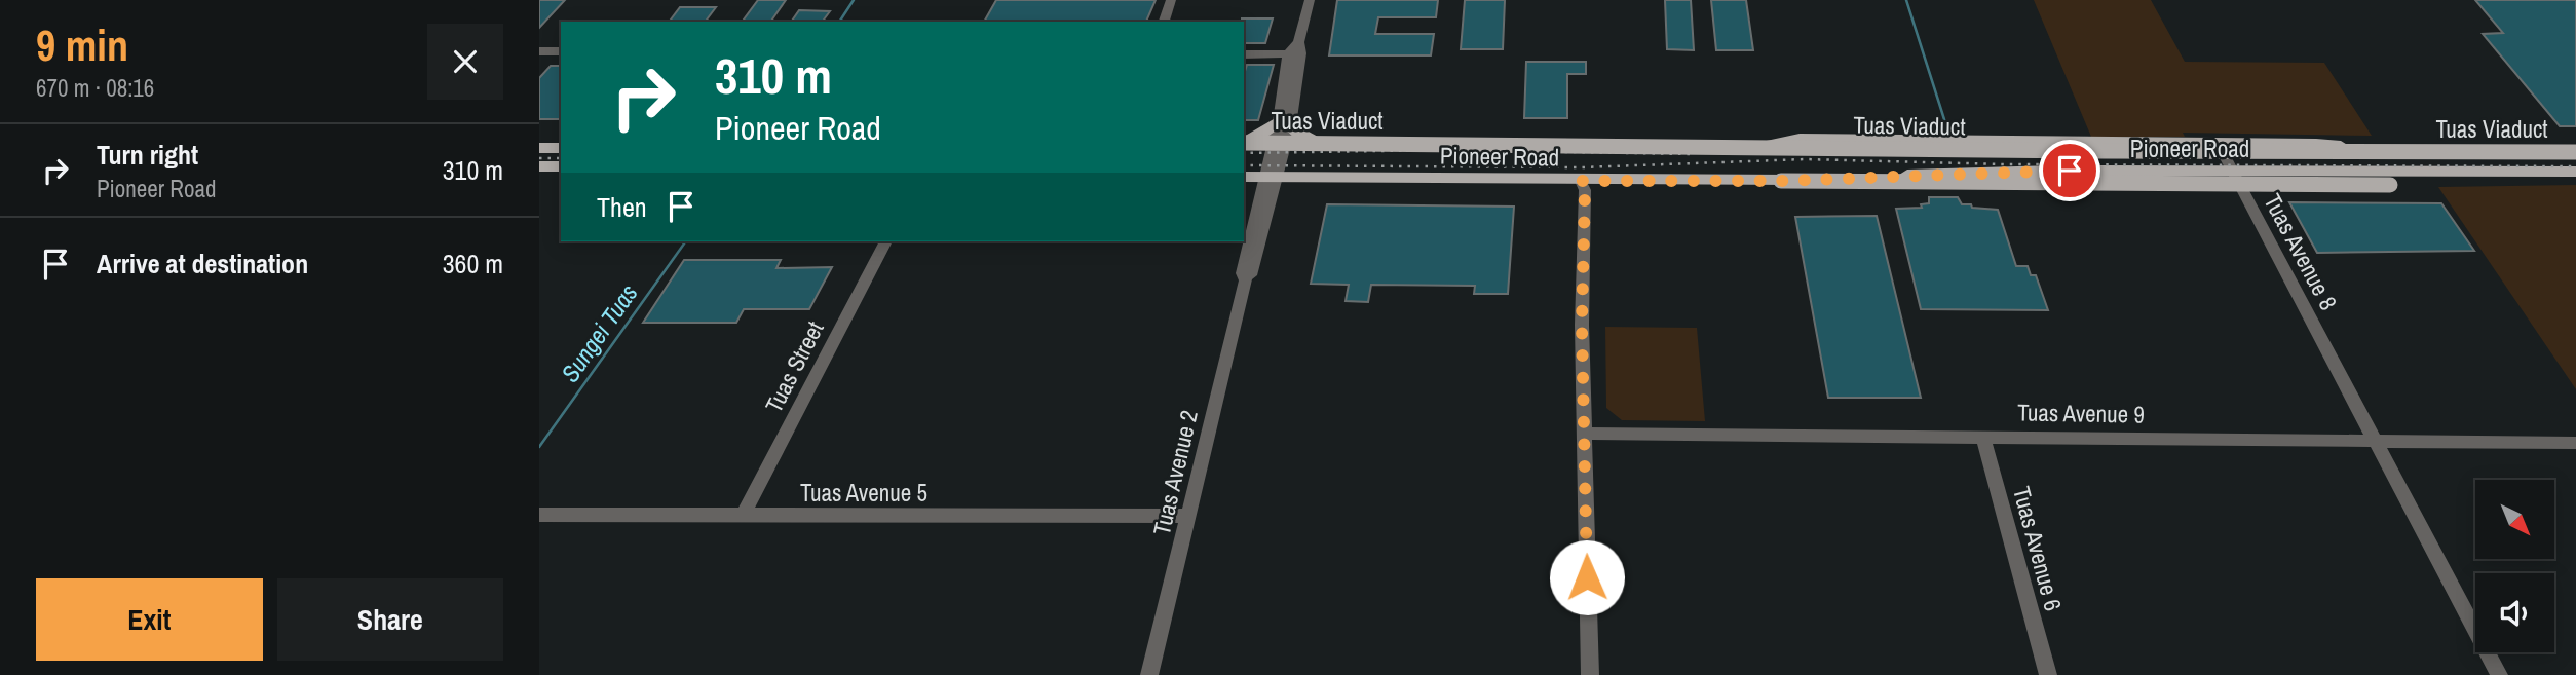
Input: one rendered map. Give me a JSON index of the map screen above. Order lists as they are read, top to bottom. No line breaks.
{"streets":{"main road":["Tuas Viaduct","Pioneer Road"],"street":["Tuas Avenue 8","Tuas Street","Tuas Avenue 9","Tuas Avenue 2","Tuas Avenue 5","Tuas Avenue 6"]},"crossings":[["Pioneer Road","Tuas Avenue 8"],["Pioneer Road","Tuas Avenue 2"],["Tuas Avenue 8","Tuas Avenue 9"],["Tuas Street","Tuas Avenue 5"],["Tuas Avenue 9","Tuas Avenue 6"],["Tuas Avenue 2","Tuas Avenue 5"]],"water":["Sungei Tuas"],"north":"bottom right","page":{"heading":["9 min","670 m · 08:16"],"turn":["310 m","Pioneer Road"],"list":[{"name":"Turn right","note":"Pioneer Road","value":"310 m"},{"name":"Arrive at destination","value":"360 m"}],"then":"Then","buttons":["Exit","Share"]}}
